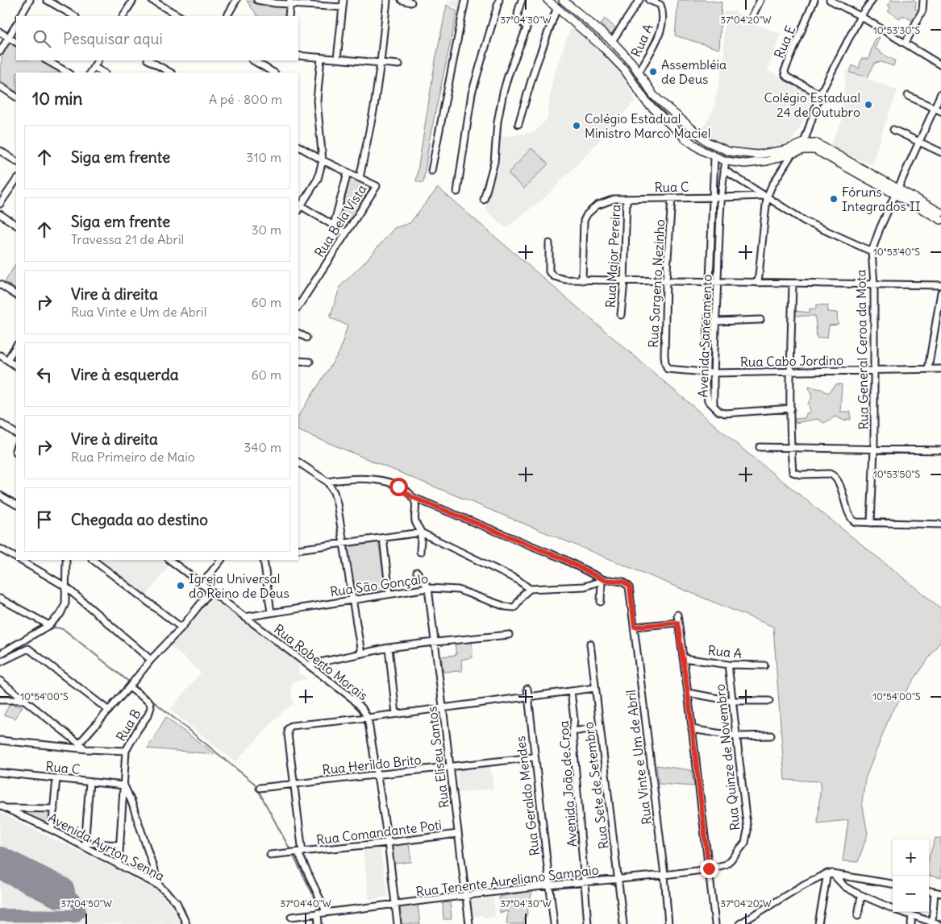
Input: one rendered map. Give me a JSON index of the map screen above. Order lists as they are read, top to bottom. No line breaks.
{"streets":{"street":["Rua A","Rua E","Rua C","Rua Bela Vista","Rua Major Pereira","Rua Sargento Nezinho","Avenida Saneamento","Rua General Ceroa da Mota","Rua Cabo Jordino","Rua São Gonçalo","Rua Roberto Morais","Rua B","Rua Eliseu Santos","Rua Vinte e Um de Abril","Rua Quinze de Novembro","Rua Herildo Brito","Avenida João de Croa","Rua Sete de Setembro","Rua Geraldo Mendes","Rua Comandante Poti","Avenida Ayrton Senna","Rua Tenente Aureliano Sampaio"]},"crossings":[["Rua A","Rua Quinze de Novembro"],["Rua C","Rua Major Pereira"],["Rua C","Rua Sargento Nezinho"],["Rua C","Avenida Saneamento"],["Rua C","Rua B"],["Rua Sargento Nezinho","Rua Cabo Jordino"],["Avenida Saneamento","Rua Cabo Jordino"],["Rua General Ceroa da Mota","Rua Cabo Jordino"],["Rua São Gonçalo","Rua Roberto Morais"],["Rua São Gonçalo","Rua Eliseu Santos"],["Rua Roberto Morais","Rua Herildo Brito"],["Rua Roberto Morais","Rua Comandante Poti"],["Rua Roberto Morais","Rua Tenente Aureliano Sampaio"],["Rua B","Avenida Ayrton Senna"],["Rua Eliseu Santos","Rua Herildo Brito"],["Rua Eliseu Santos","Rua Comandante Poti"],["Rua Eliseu Santos","Rua Tenente Aureliano Sampaio"],["Rua Vinte e Um de Abril","Rua Tenente Aureliano Sampaio"],["Rua Quinze de Novembro","Rua Tenente Aureliano Sampaio"],["Rua Herildo Brito","Rua Geraldo Mendes"],["Avenida João de Croa","Rua Tenente Aureliano Sampaio"],["Rua Sete de Setembro","Rua Tenente Aureliano Sampaio"],["Rua Geraldo Mendes","Rua Tenente Aureliano Sampaio"]],"places":["Assembléia de Deus","Colégio Estadual 24 de Outubro","Colégio Estadual Ministro Marco Maciel","Fóruns Integrados II","Igreja Universal do Reino de Deus"],"page":{"search":"Pesquisar aqui","heading":["10 min","A pé · 800 m"],"list":[["Siga em frente","310 m"],["Siga em frente","Travessa 21 de Abril","30 m"],["Vire à direita","Rua Vinte e Um de Abril","60 m"],["Vire à esquerda","60 m"],["Vire à direita","Rua Primeiro de Maio","340 m"],"Chegada ao destino"],"map_buttons":["+","−"]},"coordinates":["37°04'30\"W","37°04'20\"W","10°53'30\"S","10°53'40\"S","10°53'50\"S","10°54'00\"S","37°04'50\"W","37°04'40\"W"]}
